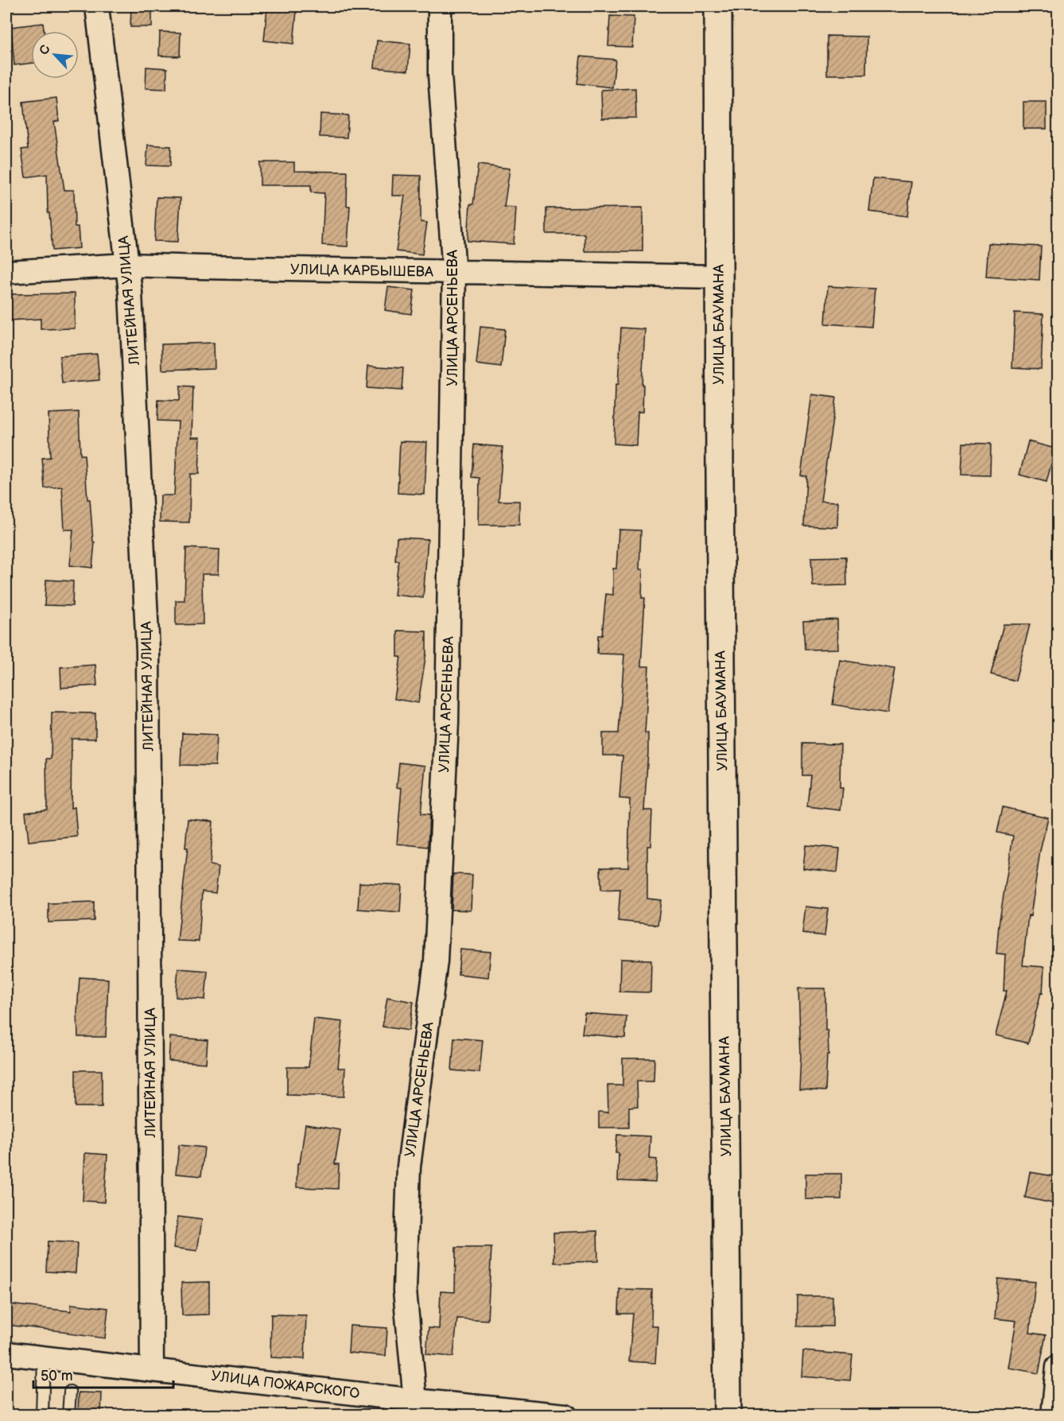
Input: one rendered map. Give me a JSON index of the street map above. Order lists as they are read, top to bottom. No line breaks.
{"streets":{"main road":["УЛИЦА БАУМАНА"],"street":["УЛИЦА КАРБЫШЕВА","ЛИТЕЙНАЯ УЛИЦА","УЛИЦА АРСЕНЬЕВА","УЛИЦА ПОЖАРСКОГО"]},"crossings":[["УЛИЦА КАРБЫШЕВА","ЛИТЕЙНАЯ УЛИЦА"],["УЛИЦА КАРБЫШЕВА","УЛИЦА АРСЕНЬЕВА"],["УЛИЦА КАРБЫШЕВА","УЛИЦА БАУМАНА"],["ЛИТЕЙНАЯ УЛИЦА","УЛИЦА ПОЖАРСКОГО"],["УЛИЦА АРСЕНЬЕВА","УЛИЦА ПОЖАРСКОГО"]],"scale_bar":"50 m","north":"top left"}
